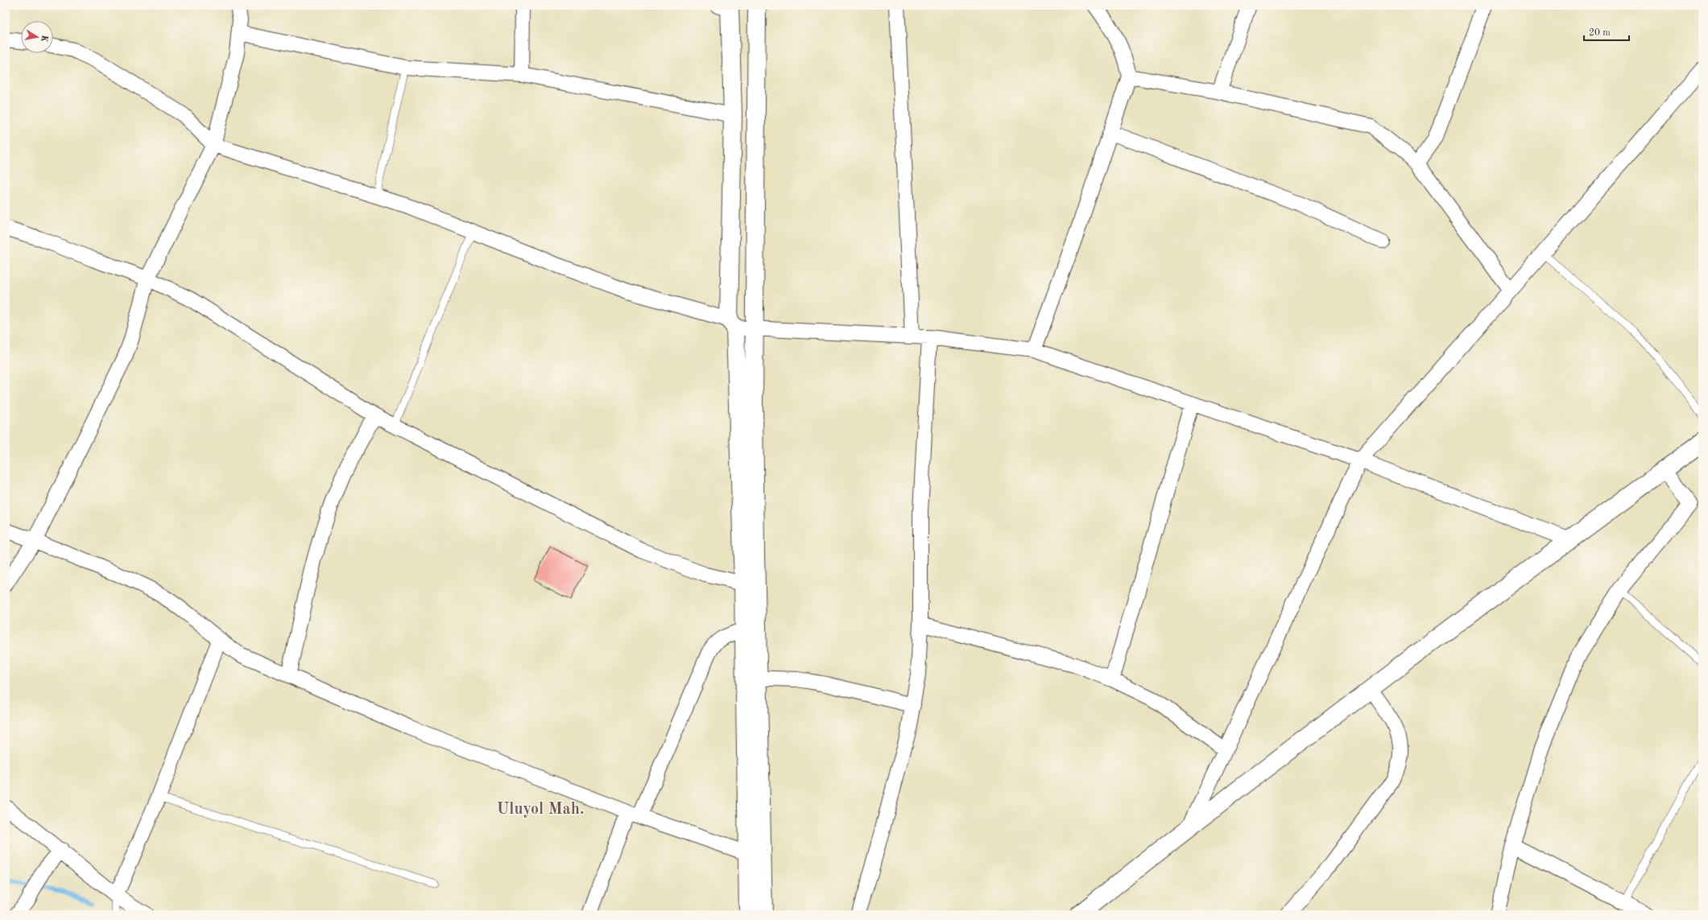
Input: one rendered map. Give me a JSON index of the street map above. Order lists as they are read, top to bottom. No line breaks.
{"districts":["Uluyol Mah."],"scale_bar":"20 m","north":"right"}
